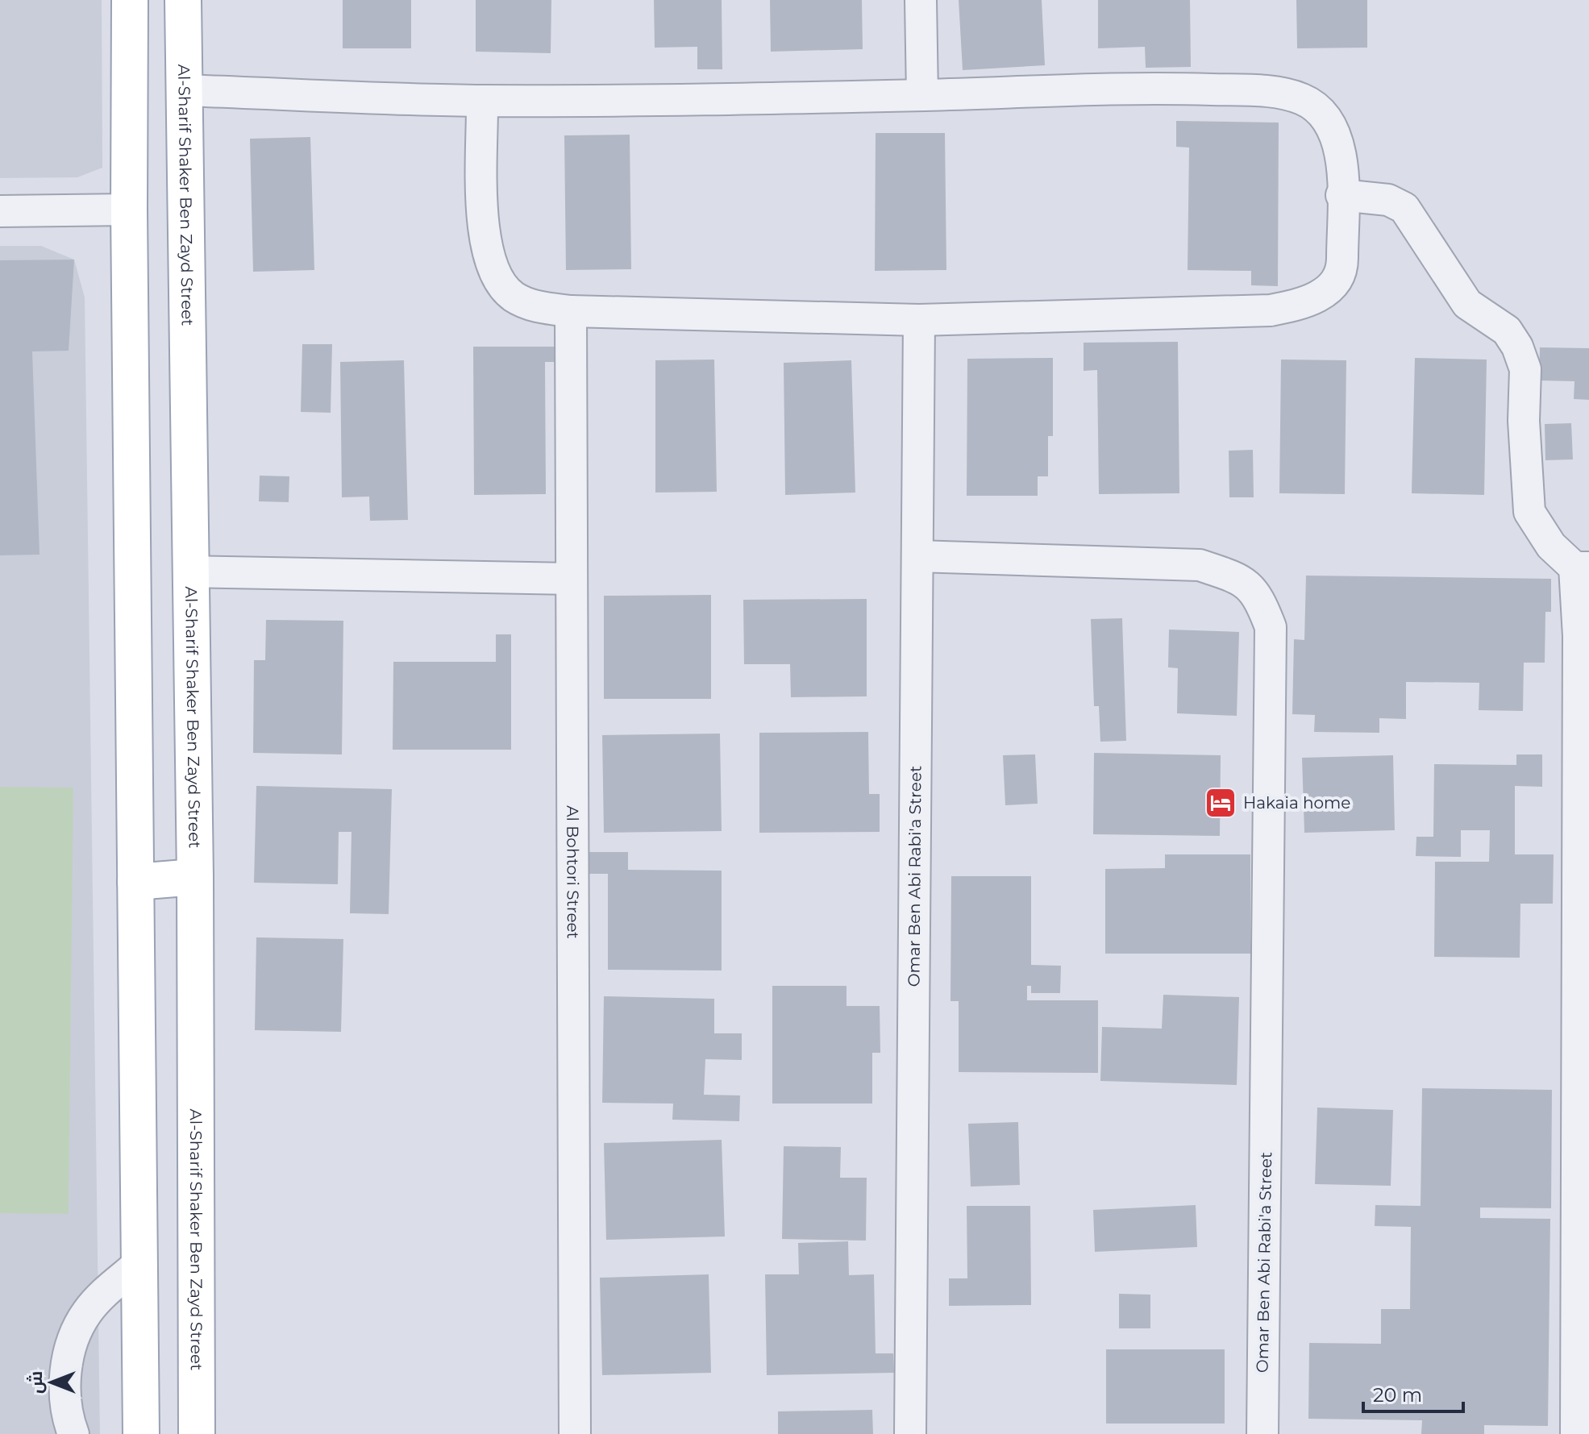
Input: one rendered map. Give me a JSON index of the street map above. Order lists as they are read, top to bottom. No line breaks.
{"streets":{"main road":["Al-Sharif Shaker Ben Zayd Street"],"street":["Al Bohtori Street","Omar Ben Abi Rabi'a Street"]},"places":{"hotel":["Hakaia home"]},"scale_bar":"20 m","north":"left"}
